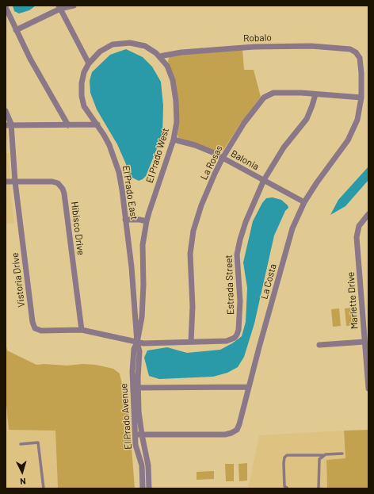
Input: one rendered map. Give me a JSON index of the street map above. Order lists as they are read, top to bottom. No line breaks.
{"streets":{"street":["Robalo","El Prado West","Balonia","La Rosas","El Prado East","Hibisco Drive","Vistoria Drive","La Costa","Estrada Street","Marlette Drive","El Prado Avenue"]},"crossings":[["Robalo","El Prado West"],["Robalo","La Costa"],["El Prado West","Balonia"],["El Prado West","El Prado East"],["El Prado West","Vistoria Drive"],["El Prado West","Estrada Street"],["El Prado West","El Prado Avenue"],["Balonia","La Rosas"],["Balonia","La Costa"],["Balonia","Estrada Street"],["La Rosas","La Costa"],["La Rosas","Estrada Street"],["El Prado East","Vistoria Drive"],["El Prado East","Estrada Street"],["El Prado East","El Prado Avenue"],["Hibisco Drive","Vistoria Drive"],["Vistoria Drive","Estrada Street"],["Vistoria Drive","El Prado Avenue"],["La Costa","El Prado Avenue"],["Estrada Street","El Prado Avenue"]],"north":"bottom"}
